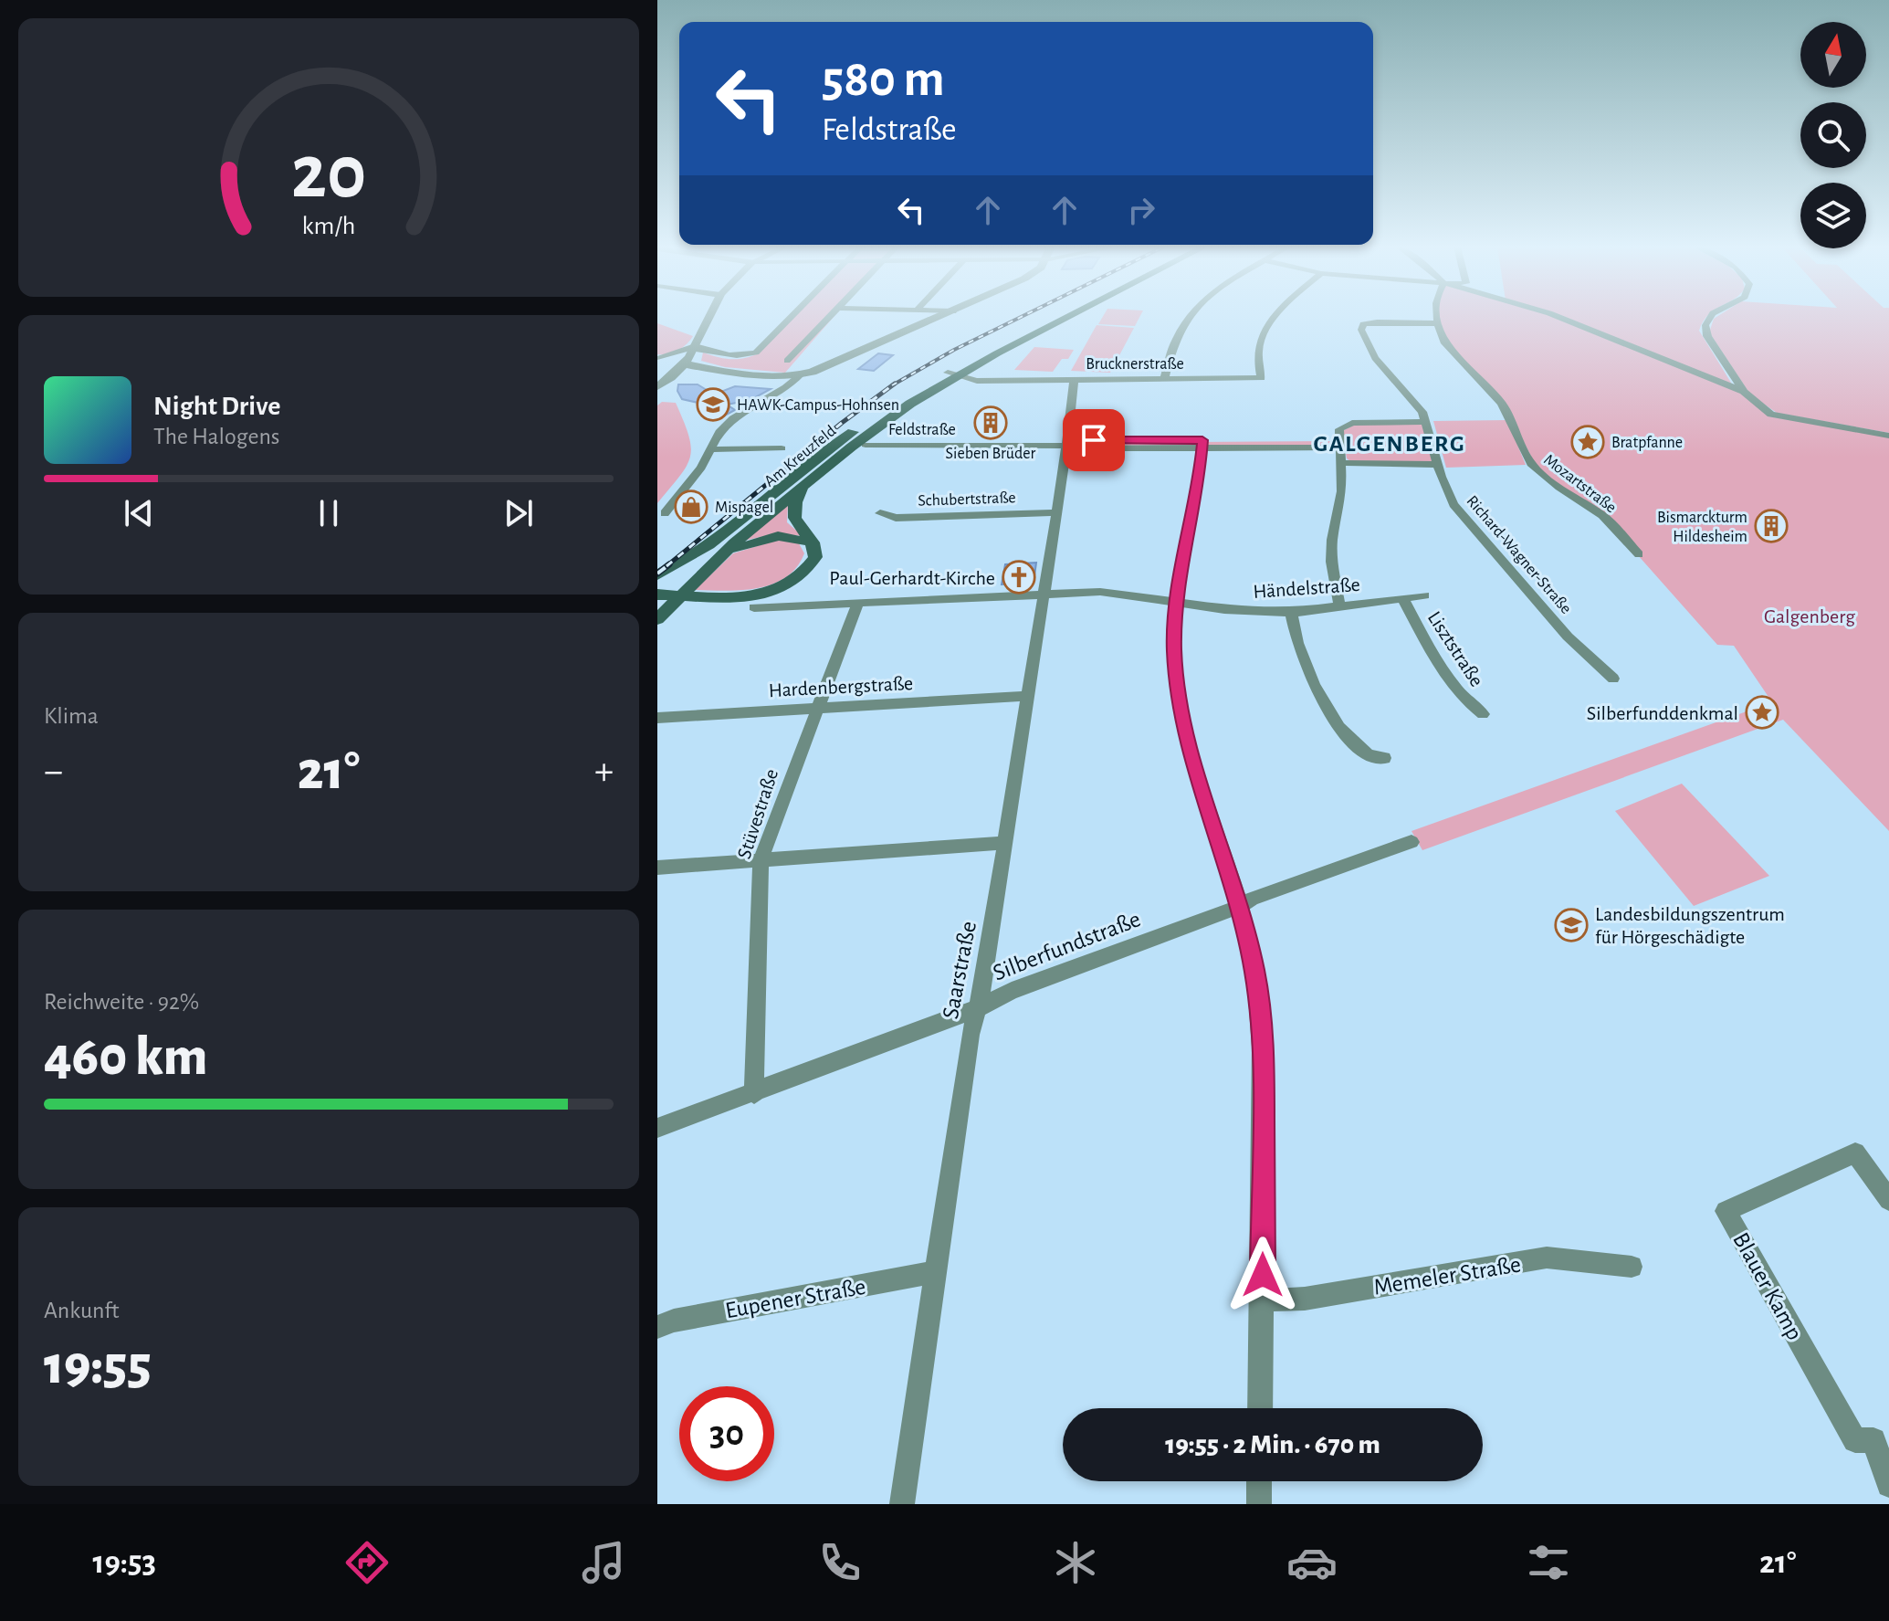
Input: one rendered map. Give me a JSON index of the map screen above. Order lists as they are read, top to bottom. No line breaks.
{"streets":{"main road":["Am Kreuzfeld"],"street":["Brucknerstraße","Feldstraße","Mozartstraße","Schubertstraße","Richard-Wagner-Straße","Händelstraße","Lisztstraße","Hardenbergstraße","Stüvestraße","Silberfundstraße","Saarstraße","Memeler Straße","Blauer Kamp","Eupener Straße"]},"crossings":[["Brucknerstraße","Feldstraße"],["Brucknerstraße","Saarstraße"],["Feldstraße","Saarstraße"],["Mozartstraße","Richard-Wagner-Straße"],["Schubertstraße","Saarstraße"],["Händelstraße","Lisztstraße"],["Händelstraße","Stüvestraße"],["Händelstraße","Saarstraße"],["Hardenbergstraße","Stüvestraße"],["Hardenbergstraße","Saarstraße"],["Stüvestraße","Silberfundstraße"],["Silberfundstraße","Saarstraße"],["Saarstraße","Eupener Straße"]],"districts":["GALGENBERG"],"parks":["Galgenberg"],"places":{"school or university":["HAWK-Campus-Hohnsen","Landesbildungszentrum für Hörgeschädigte"],"building":["Sieben Brüder","Bismarckturm Hildesheim"],"place":["Bratpfanne","Silberfunddenkmal"],"shop":["Mispagel"],"church":["Paul-Gerhardt-Kirche"]},"north":"top","page":{"turn":["580 m","Feldstraße"],"song":["Night Drive","The Halogens"],"tile":["Klima",["Reichweite · 92%","460 km"],["Ankunft","19:55"]],"heat":["−","21°","+"],"limit":"30","trip":"19:55 · 2 Min. · 670 m","tabs":["19:53","21°"],"gauge":["20","km/h"]}}
